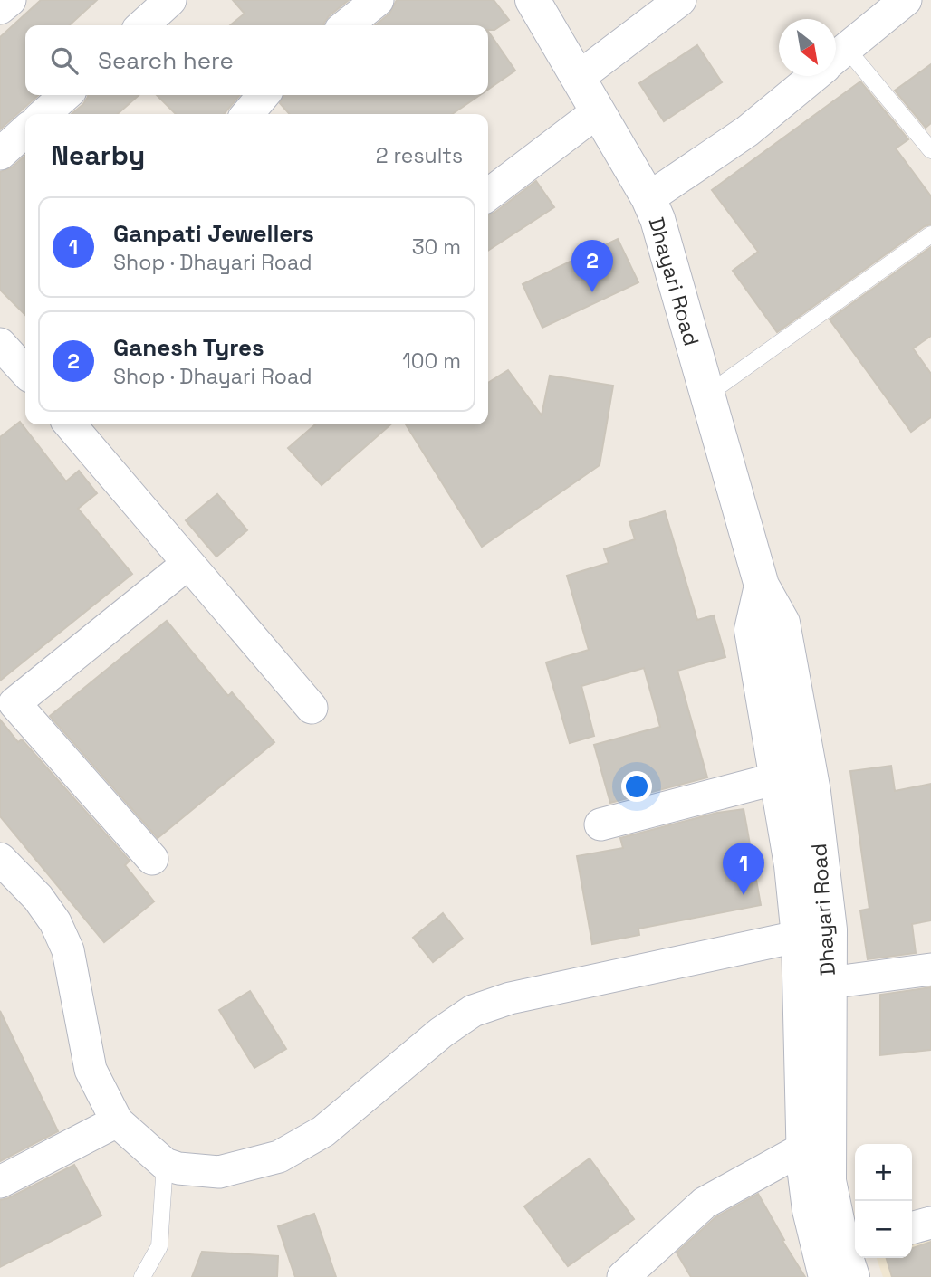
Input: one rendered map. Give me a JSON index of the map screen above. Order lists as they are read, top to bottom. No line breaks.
{"streets":{"main road":["Dhayari Road"]},"north":"bottom right","page":{"search":"Search here","heading":["Nearby","2 results"],"list":[{"mark":"1","name":"Ganpati Jewellers","note":"Shop · Dhayari Road","value":"30 m"},{"mark":"2","name":"Ganesh Tyres","note":"Shop · Dhayari Road","value":"100 m"}],"pins":["2","1"],"map_buttons":["+","−"]}}
